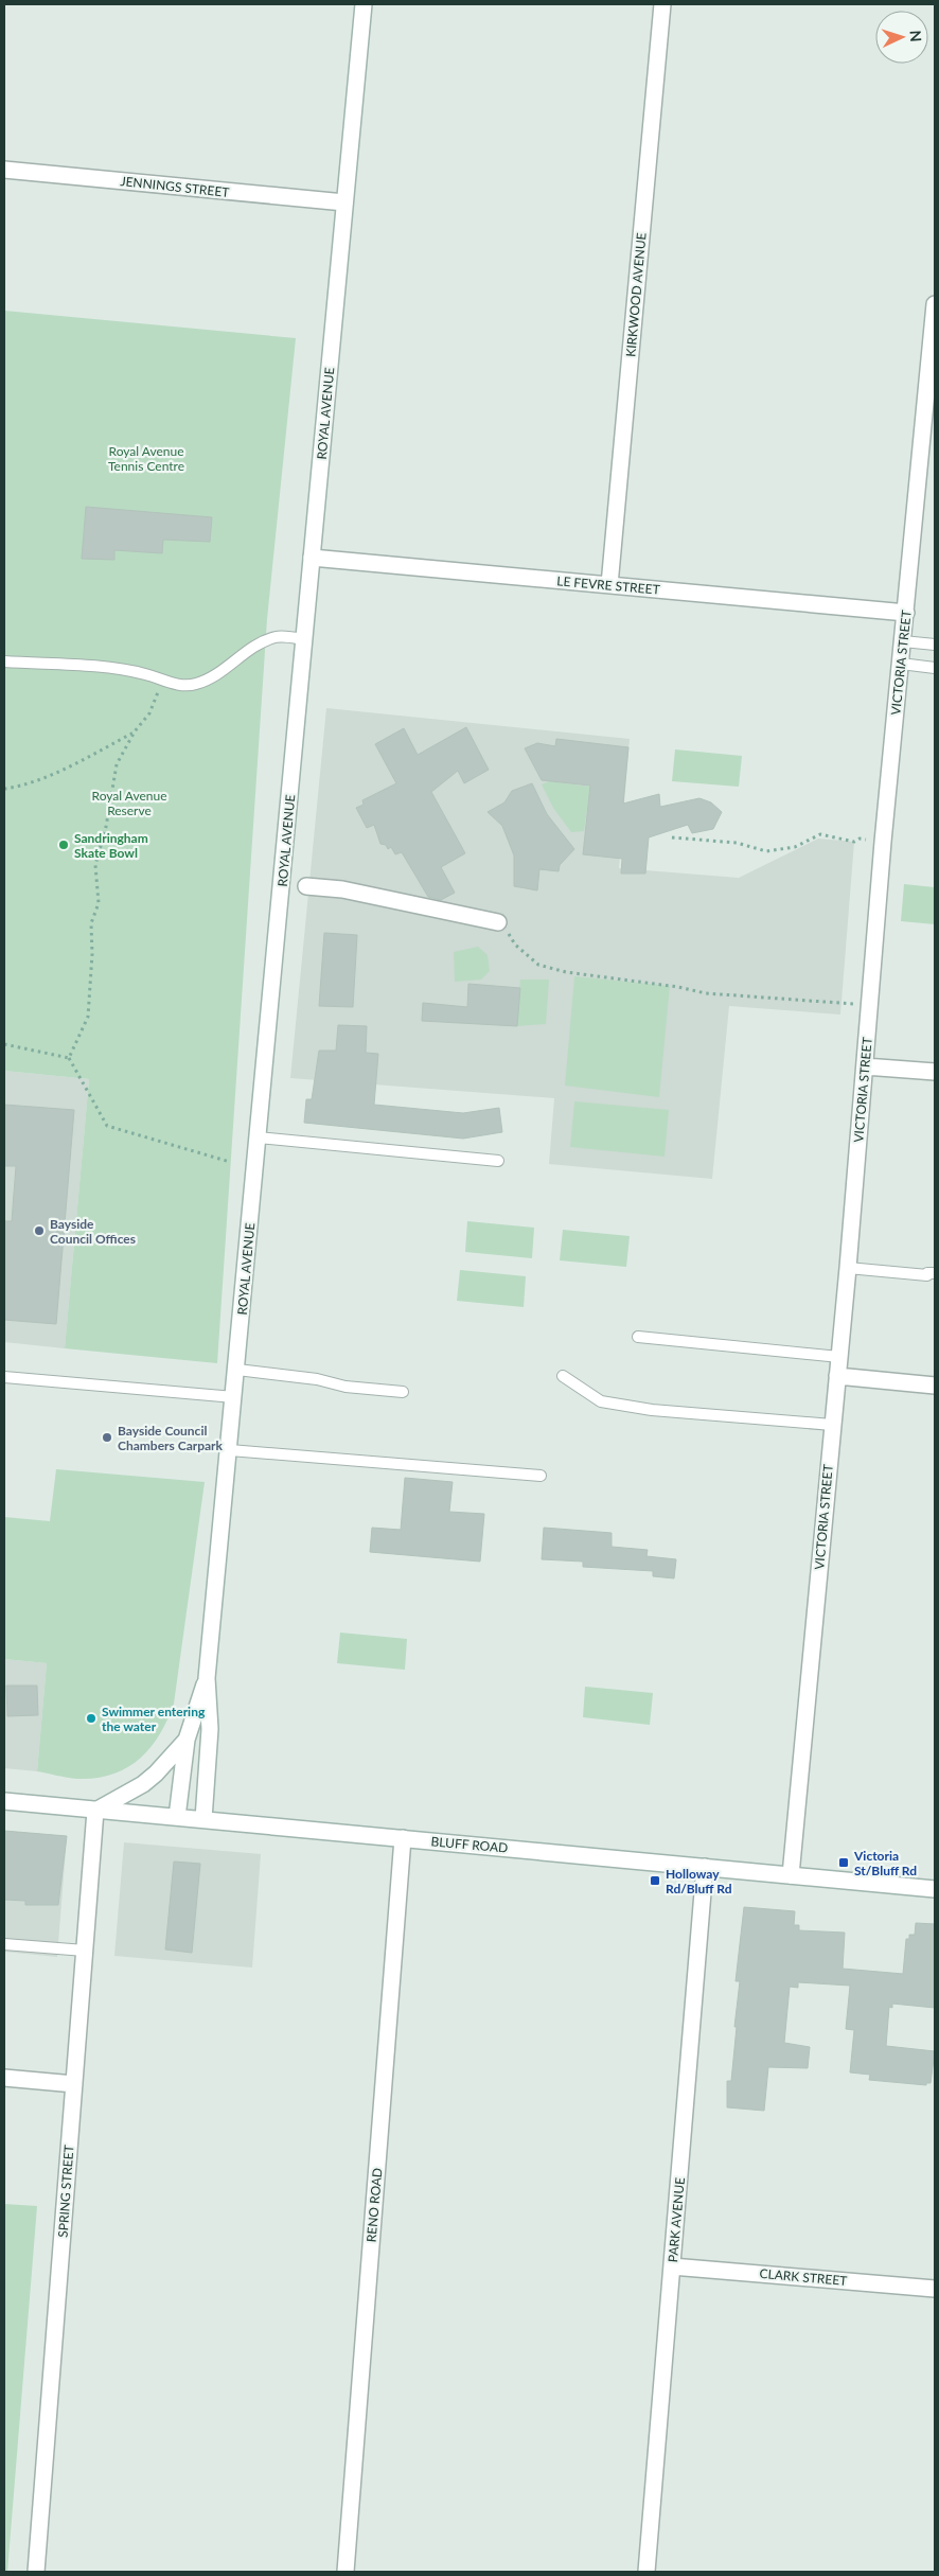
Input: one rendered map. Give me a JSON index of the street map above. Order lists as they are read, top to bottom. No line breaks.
{"streets":{"street":["JENNINGS STREET","KIRKWOOD AVENUE","ROYAL AVENUE","LE FEVRE STREET","VICTORIA STREET","BLUFF ROAD","SPRING STREET","RENO ROAD","PARK AVENUE","CLARK STREET"]},"crossings":[["JENNINGS STREET","ROYAL AVENUE"],["KIRKWOOD AVENUE","LE FEVRE STREET"],["ROYAL AVENUE","LE FEVRE STREET"],["ROYAL AVENUE","BLUFF ROAD"],["LE FEVRE STREET","VICTORIA STREET"],["VICTORIA STREET","BLUFF ROAD"],["BLUFF ROAD","SPRING STREET"],["BLUFF ROAD","RENO ROAD"],["BLUFF ROAD","PARK AVENUE"],["PARK AVENUE","CLARK STREET"]],"parks":["Royal Avenue Tennis Centre","Royal Avenue Reserve"],"places":{"other":["Sandringham Skate Bowl","Bayside Council Offices","Bayside Council Chambers Carpark","Swimmer entering the water"],"transit":["Victoria St/Bluff Rd","Holloway Rd/Bluff Rd"]},"north":"right"}
